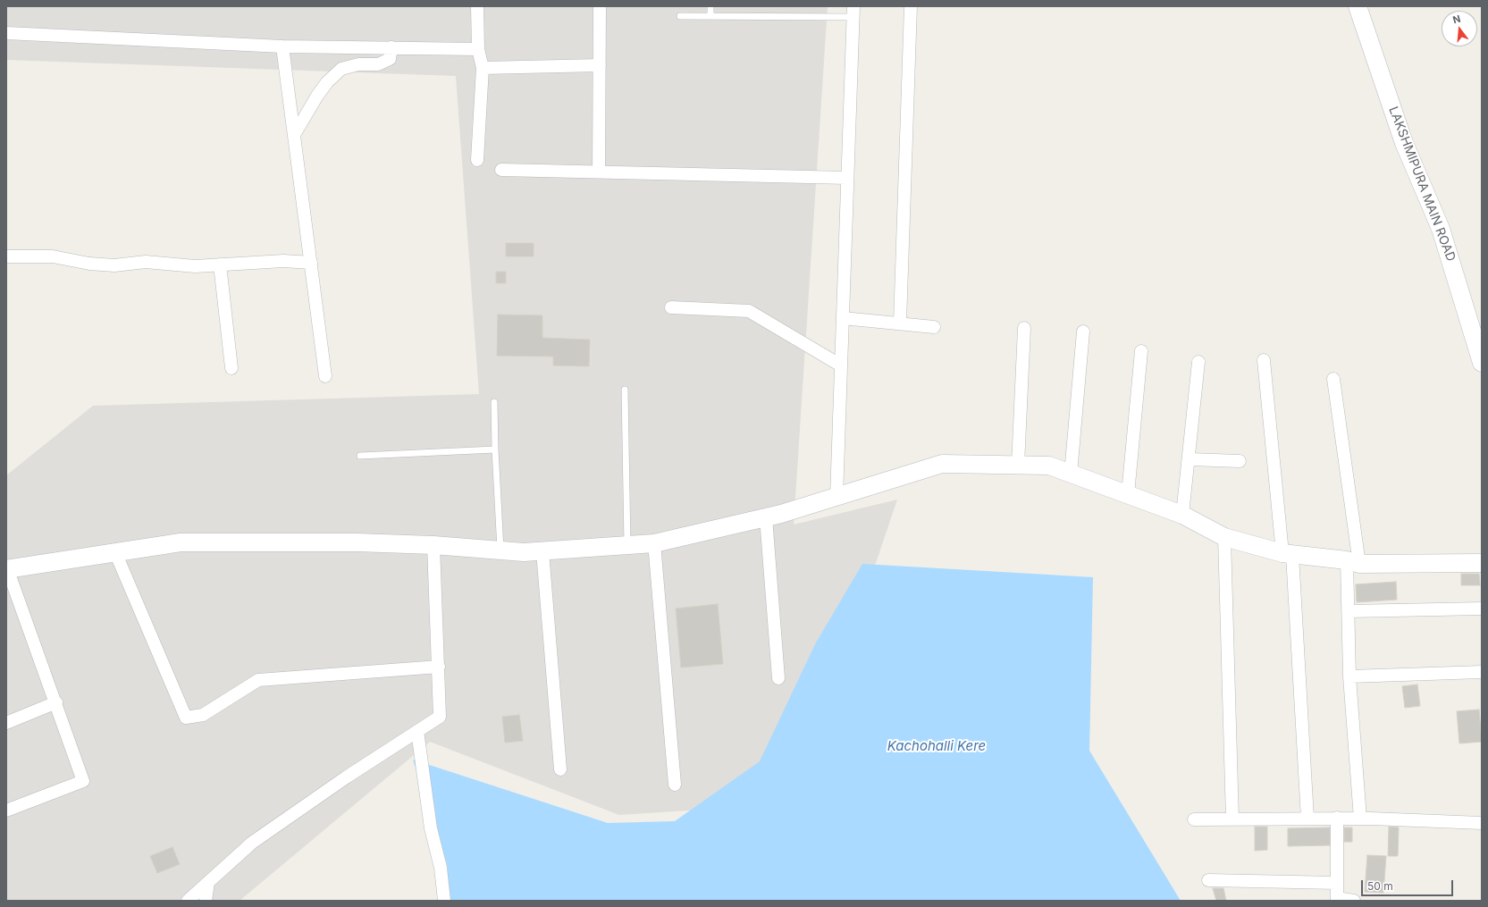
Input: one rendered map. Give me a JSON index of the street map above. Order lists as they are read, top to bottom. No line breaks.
{"streets":{"street":["LAKSHMIPURA MAIN ROAD"]},"water":["Kachohalli Kere"],"scale_bar":"50 m","north":"top"}
